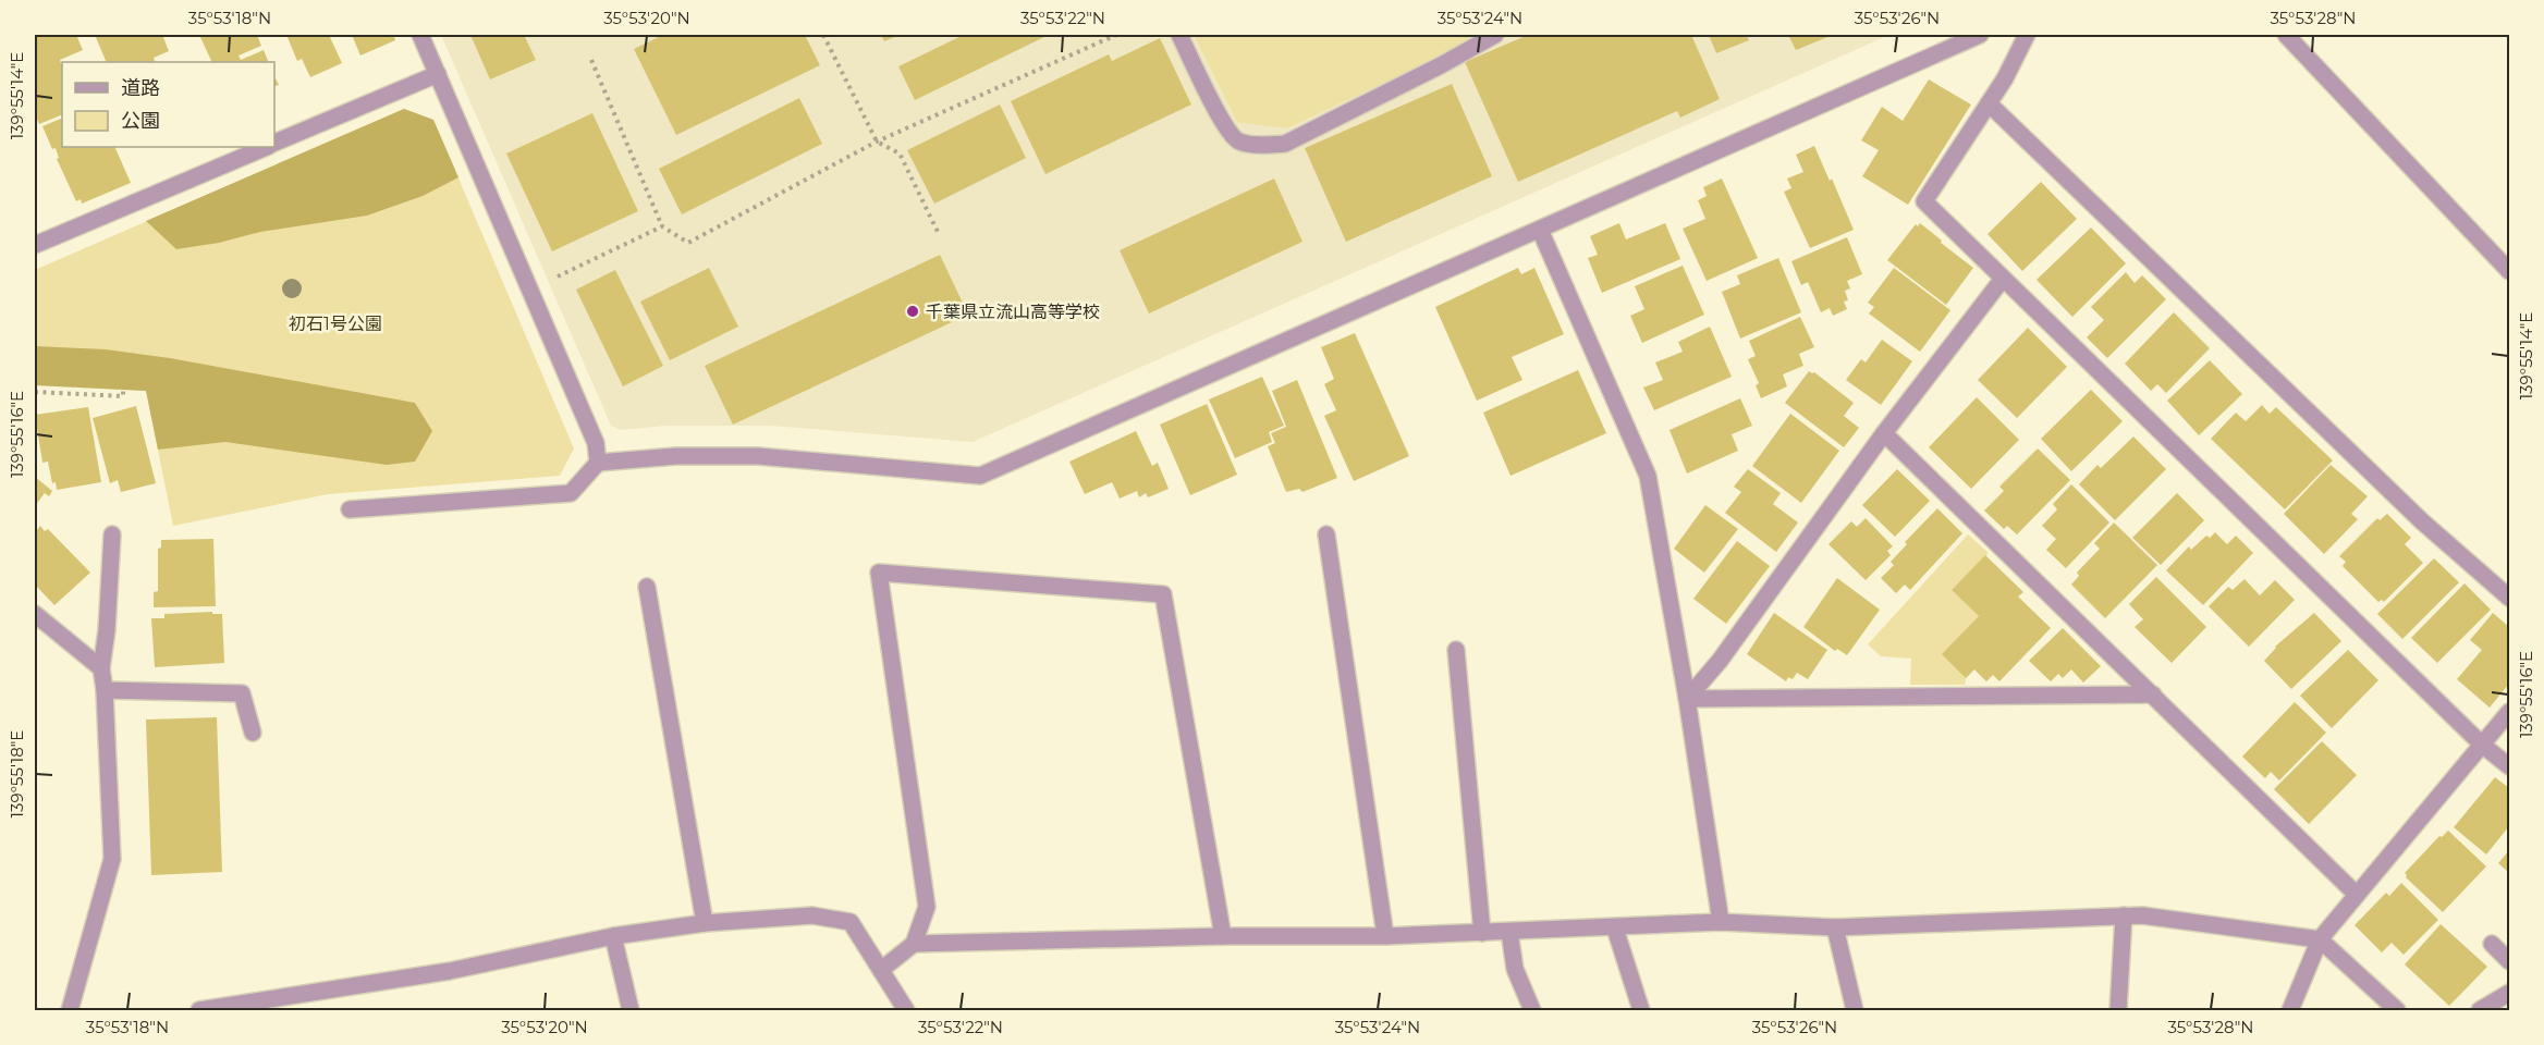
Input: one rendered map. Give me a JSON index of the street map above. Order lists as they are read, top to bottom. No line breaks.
{"parks":["初石1号公園"],"places":["千葉県立流山高等学校"],"legend":["道路","公園"],"coordinates":["35°53'18\"N","35°53'20\"N","35°53'22\"N","35°53'24\"N","35°53'26\"N","35°53'28\"N","139°55'14\"E","139°55'16\"E","139°55'18\"E"]}
